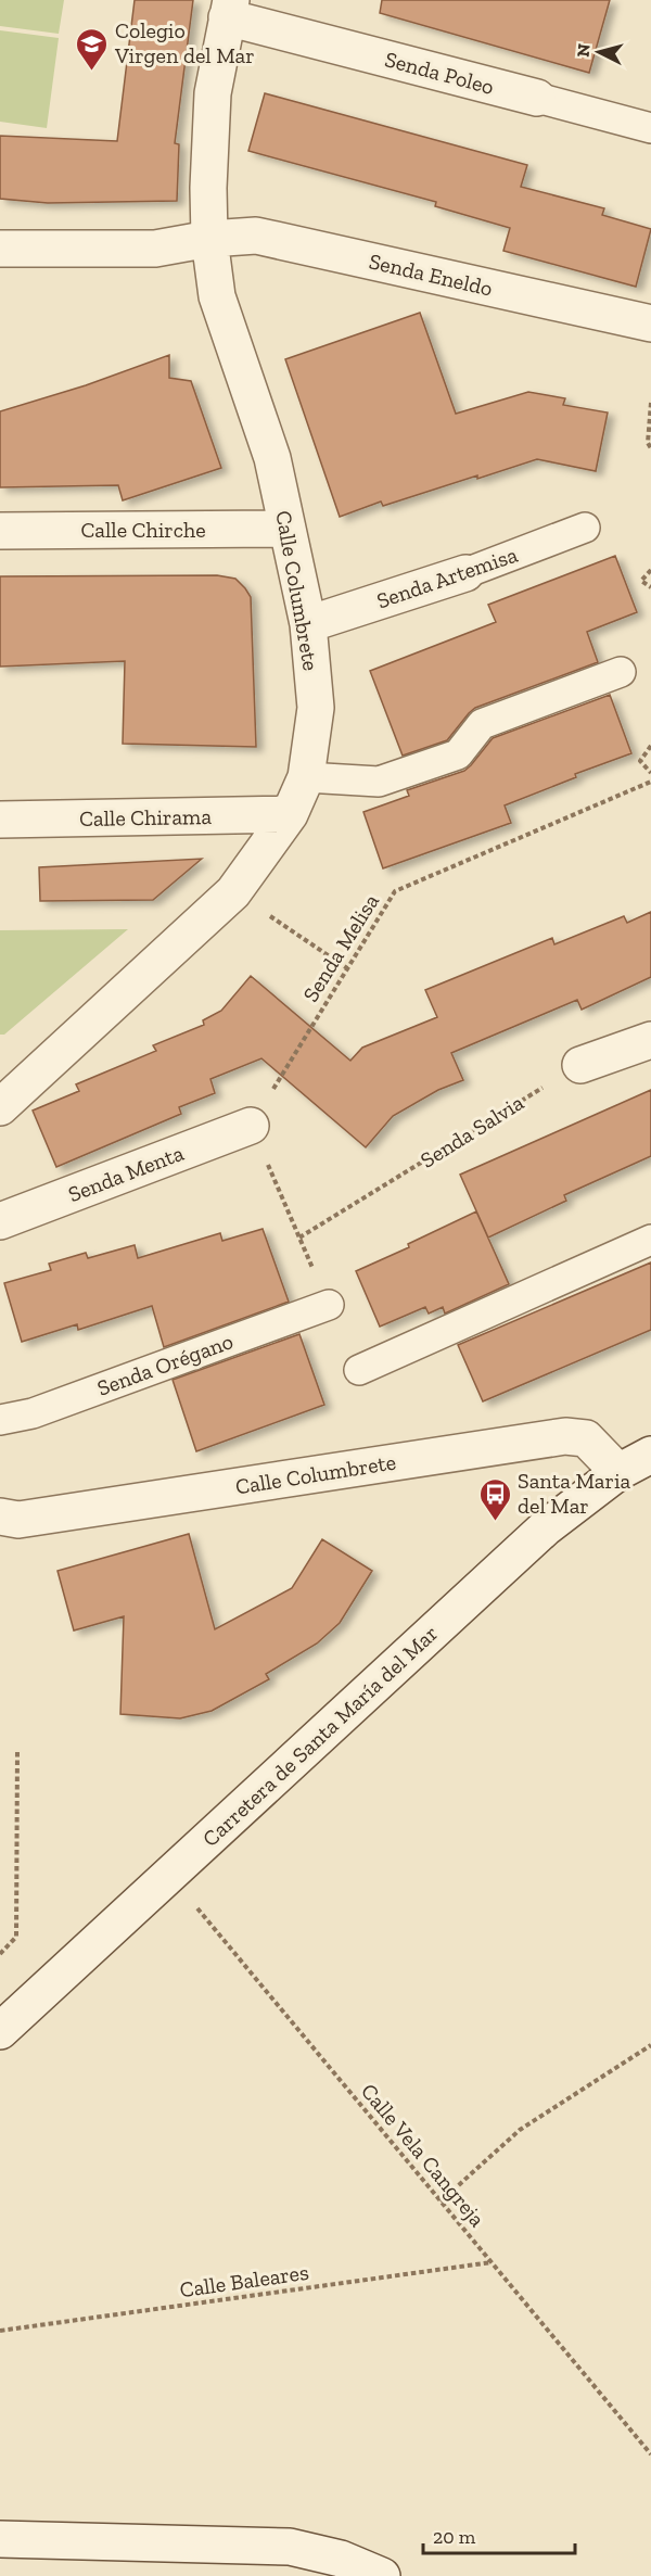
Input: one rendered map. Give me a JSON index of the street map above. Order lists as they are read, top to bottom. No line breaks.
{"streets":{"street":["Senda Poleo","Senda Eneldo","Calle Chirche","Senda Artemisa","Calle Columbrete","Calle Chirama","Senda Menta","Senda Orégano","Carretera de Santa María del Mar"],"path":["Senda Melisa","Senda Salvia","Calle Vela Cangreja","Calle Baleares"]},"crossings":[["Senda Poleo","Calle Columbrete"],["Senda Eneldo","Calle Columbrete"],["Calle Chirche","Calle Columbrete"],["Senda Artemisa","Calle Columbrete"],["Calle Columbrete","Calle Chirama"],["Calle Columbrete","Carretera de Santa María del Mar"],["Senda Melisa","Senda Menta"],["Carretera de Santa María del Mar","Calle Vela Cangreja"],["Calle Vela Cangreja","Calle Baleares"]],"places":{"school or university":["Colegio Virgen del Mar"],"bus stop":["Santa Maria del Mar"]},"scale_bar":"20 m","north":"left"}
